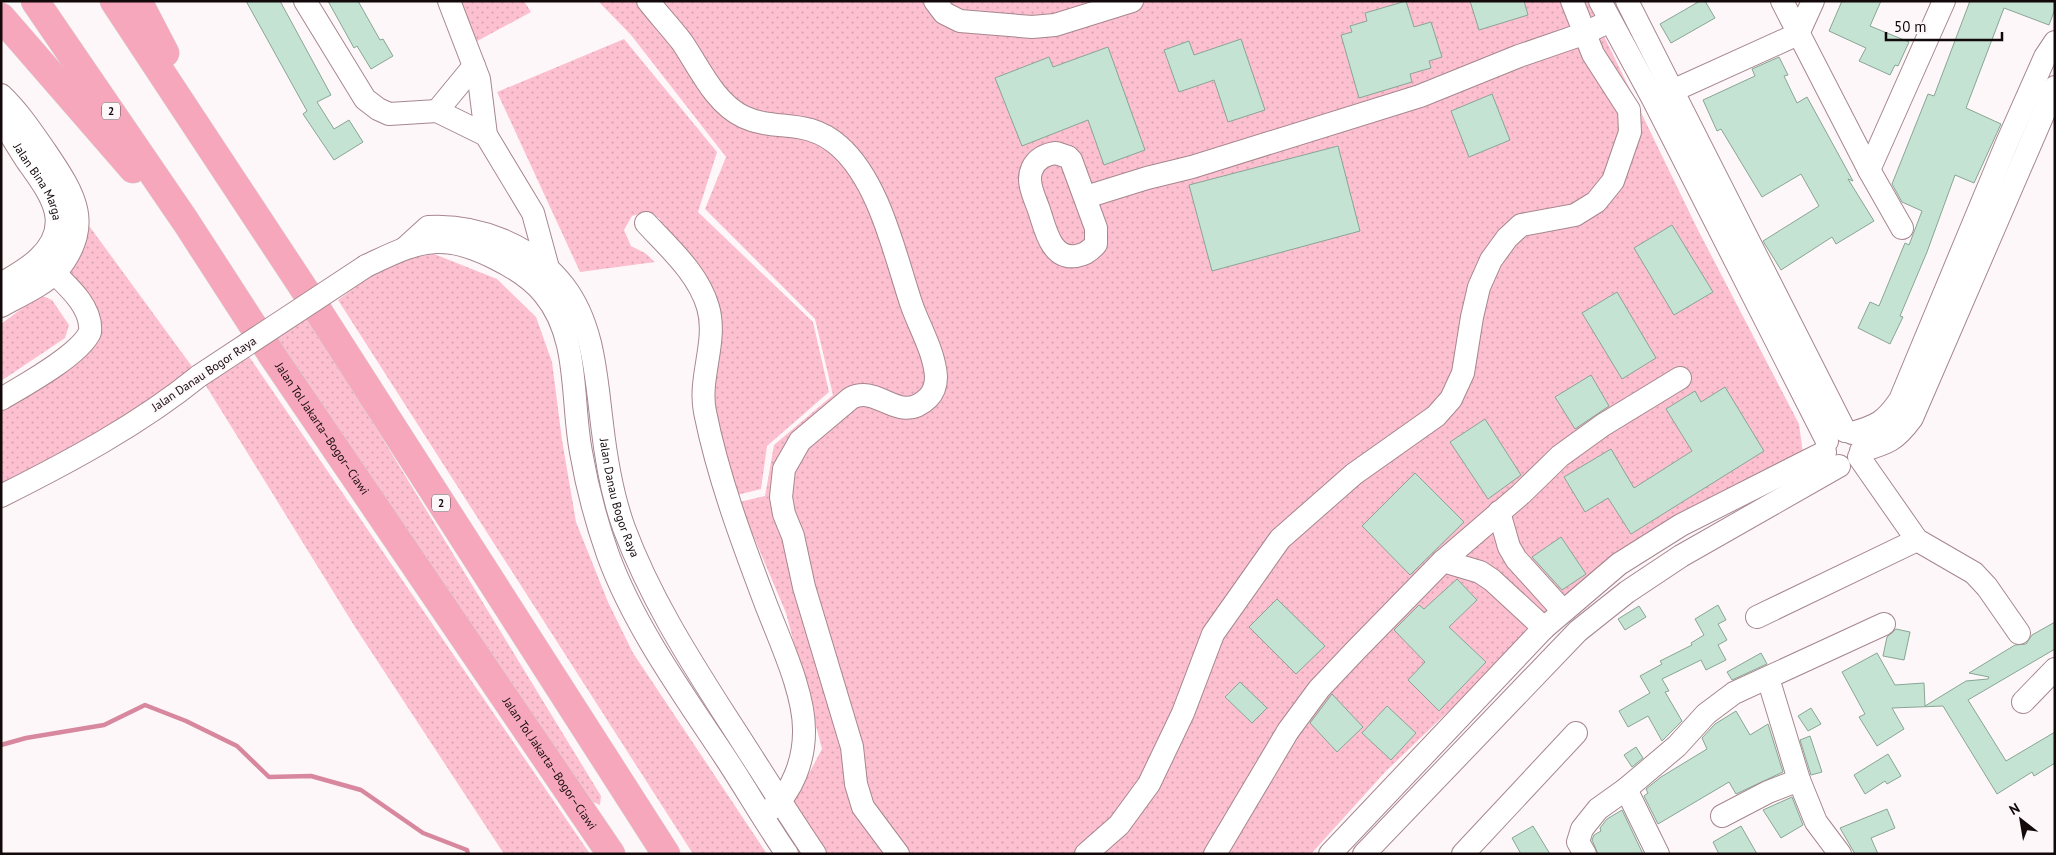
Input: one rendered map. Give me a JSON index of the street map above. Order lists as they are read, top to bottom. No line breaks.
{"streets":{"highway":["2","Jalan Tol Jakarta–Bogor–Ciawi"],"street":["Jalan Bina Marga","Jalan Danau Bogor Raya"]},"scale_bar":"50 m","north":"top left"}
